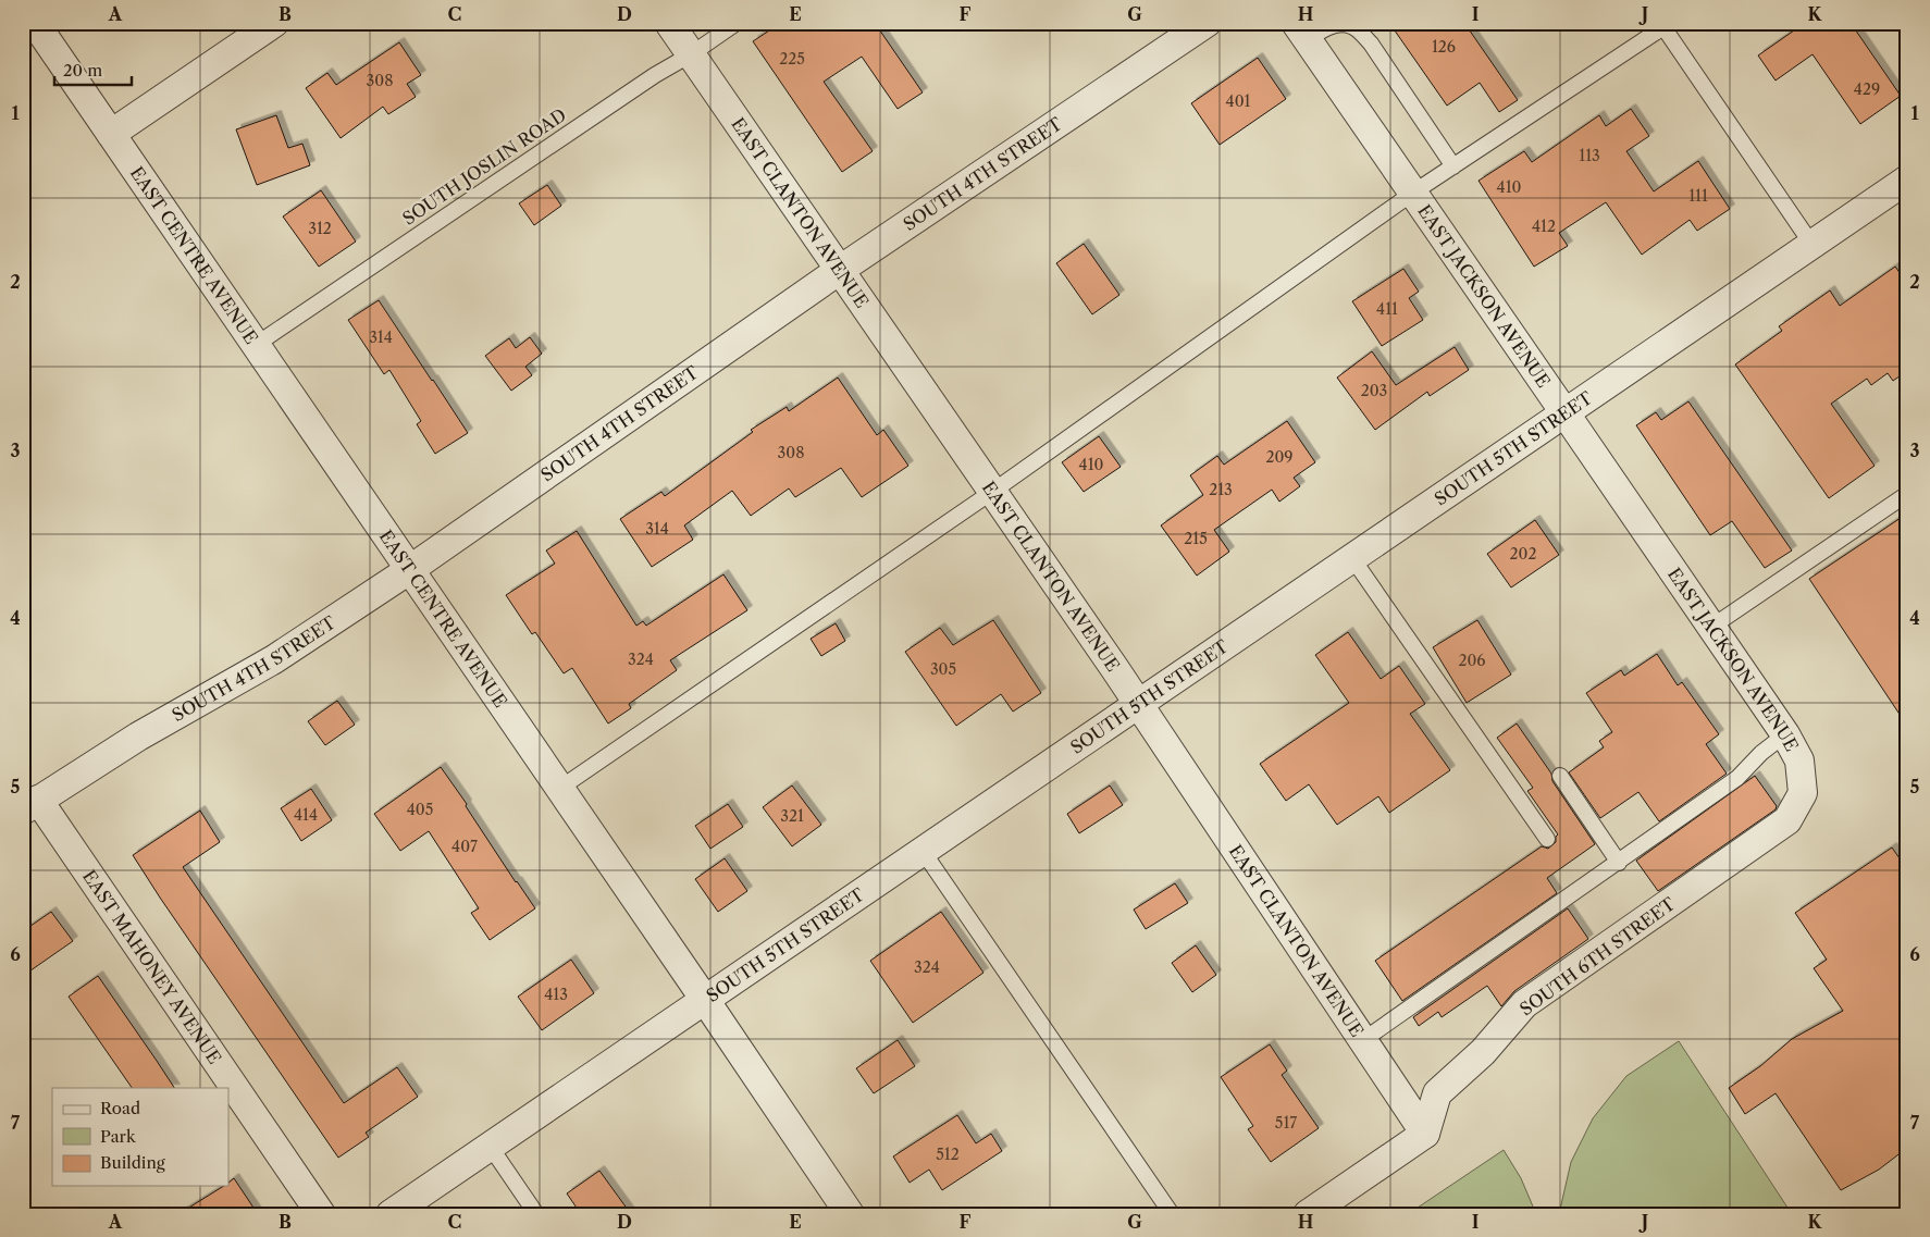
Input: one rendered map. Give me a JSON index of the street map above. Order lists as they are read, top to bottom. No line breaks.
{"streets":{"street":["SOUTH 4TH STREET","EAST CLANTON AVENUE","EAST CENTRE AVENUE","EAST JACKSON AVENUE","SOUTH 5TH STREET","SOUTH 6TH STREET","EAST MAHONEY AVENUE"],"lane":["SOUTH JOSLIN ROAD"]},"crossings":[["SOUTH JOSLIN ROAD","EAST CLANTON AVENUE"],["SOUTH JOSLIN ROAD","EAST CENTRE AVENUE"],["SOUTH 4TH STREET","EAST CLANTON AVENUE"],["SOUTH 4TH STREET","EAST CENTRE AVENUE"],["SOUTH 4TH STREET","EAST MAHONEY AVENUE"],["EAST CLANTON AVENUE","SOUTH 5TH STREET"],["EAST CLANTON AVENUE","SOUTH 6TH STREET"],["EAST CENTRE AVENUE","SOUTH 5TH STREET"],["EAST JACKSON AVENUE","SOUTH 5TH STREET"],["EAST JACKSON AVENUE","SOUTH 6TH STREET"]],"house_numbers":["126","225","308","429","401","113","410","111","412","312","411","314","203","308","209","410","213","314","215","202","324","206","305","405","414","321","407","324","413","517","512"],"legend":["Road","Park","Building"],"scale_bar":"20 m","grid":{"columns":["A","B","C","D","E","F","G","H","I","J","K"],"rows":["1","2","3","4","5","6","7"]}}
